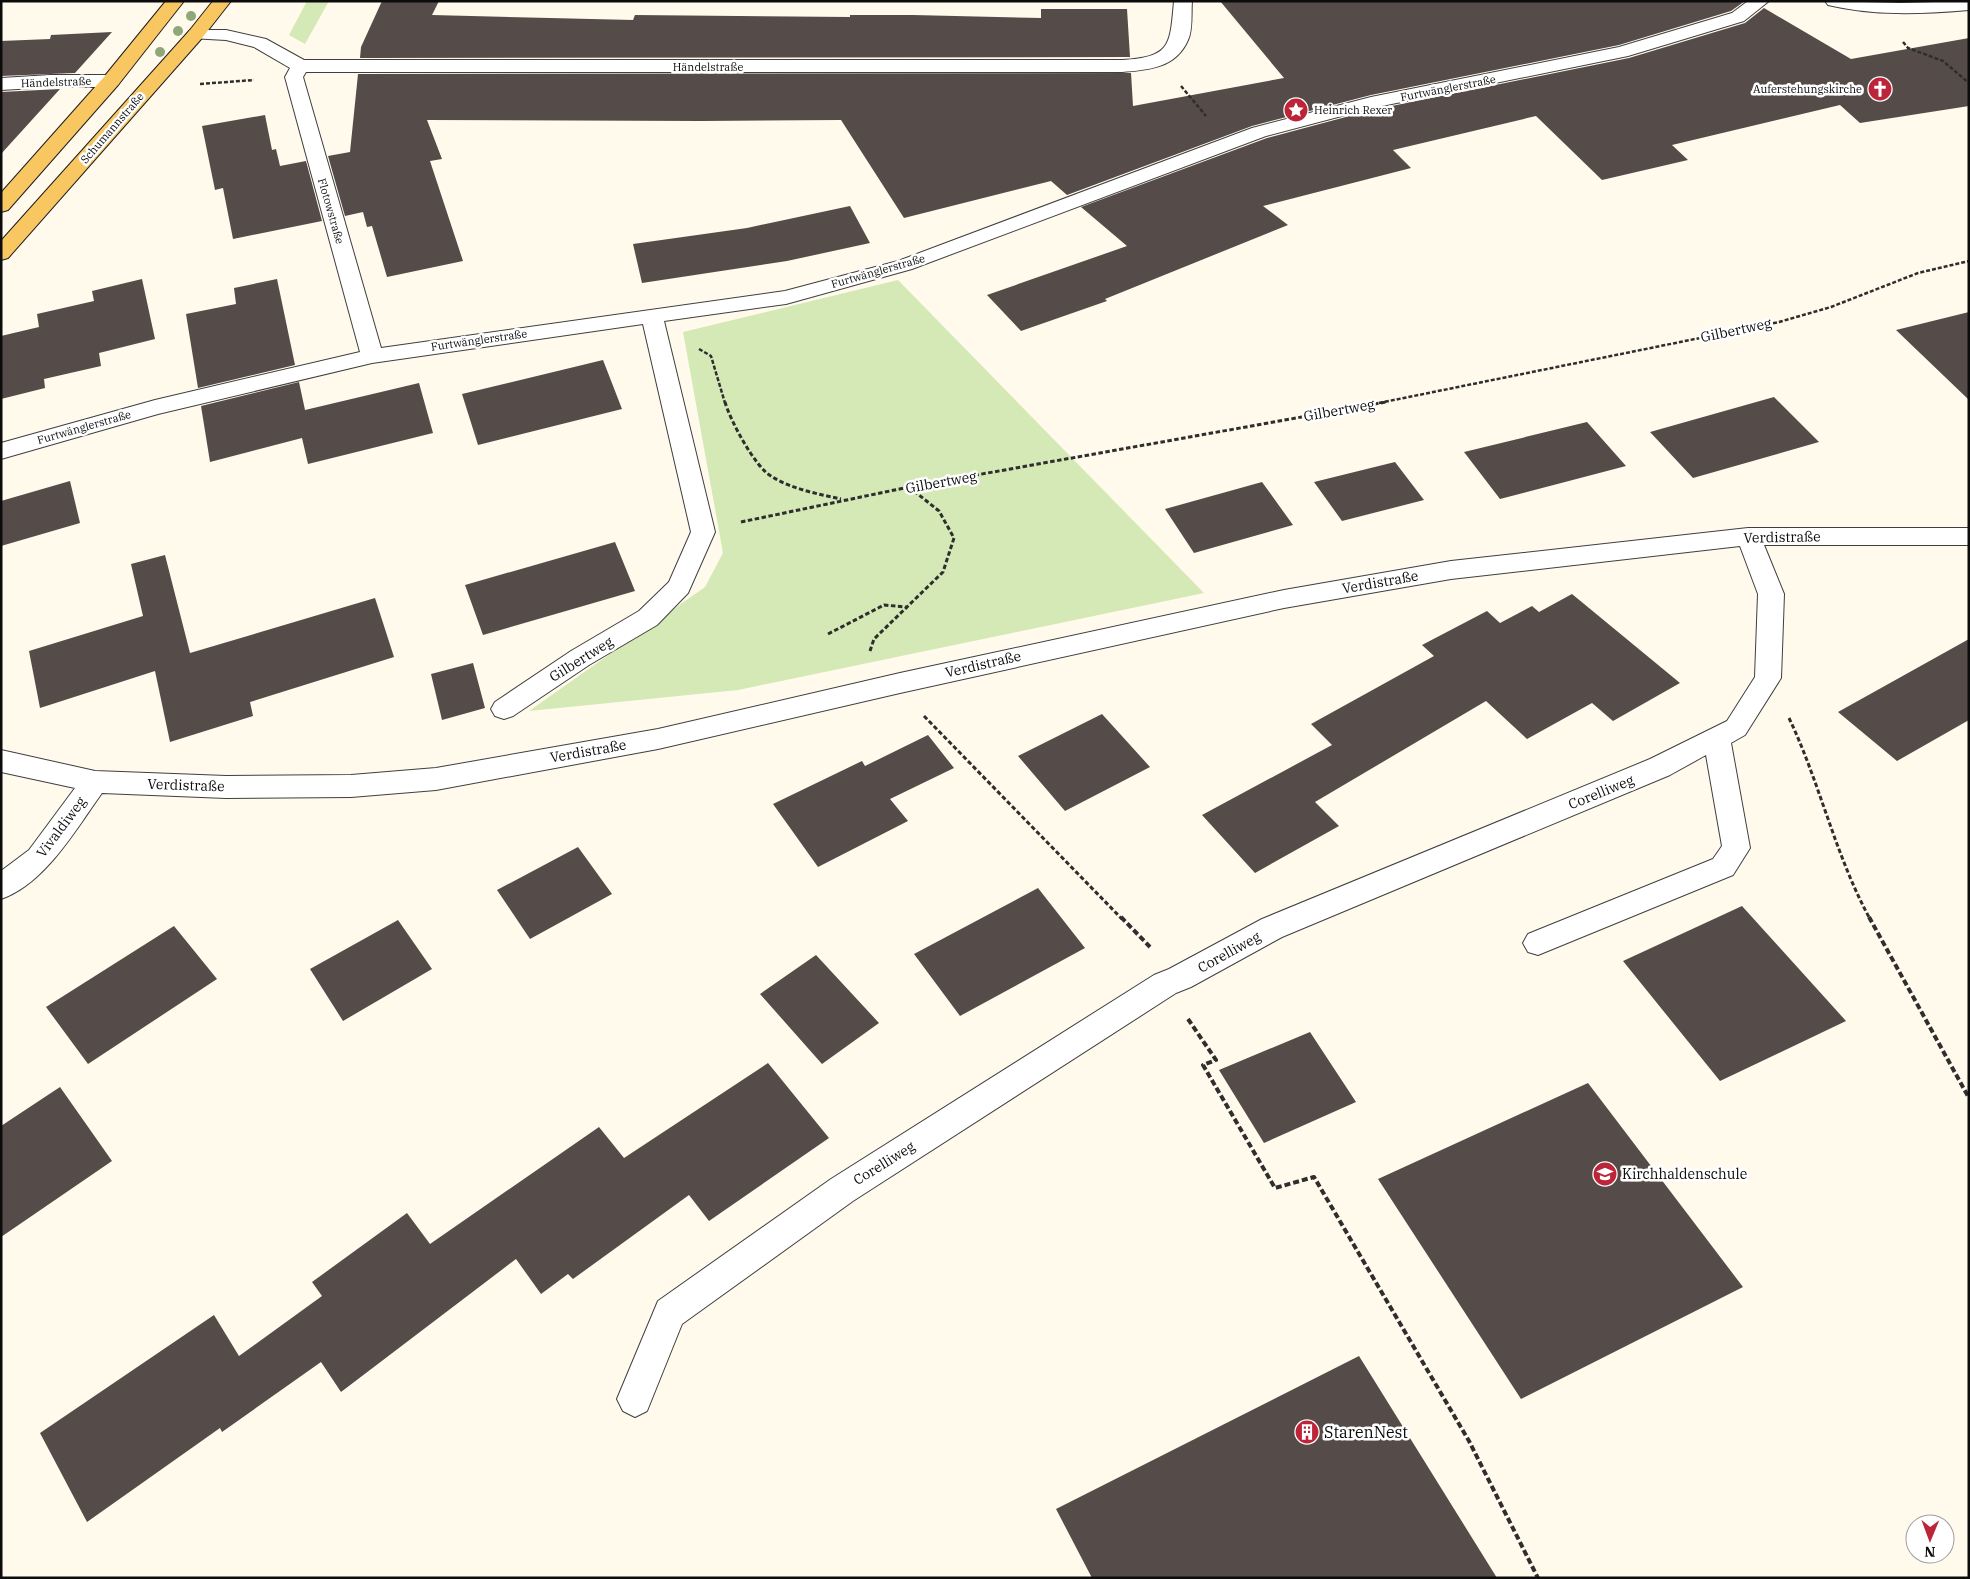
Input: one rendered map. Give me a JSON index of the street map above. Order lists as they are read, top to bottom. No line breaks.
{"streets":{"main road":["Schumannstraße"],"street":["Händelstraße","Furtwänglerstraße","Flotowstraße","Gilbertweg","Verdistraße","Corelliweg","Vivaldiweg"]},"crossings":[["Händelstraße","Schumannstraße"],["Händelstraße","Flotowstraße"],["Furtwänglerstraße","Flotowstraße"],["Verdistraße","Vivaldiweg"]],"places":{"church":["Auferstehungskirche"],"place":["Heinrich Rexer"],"school or university":["Kirchhaldenschule"],"building":["StarenNest"]},"north":"bottom"}
